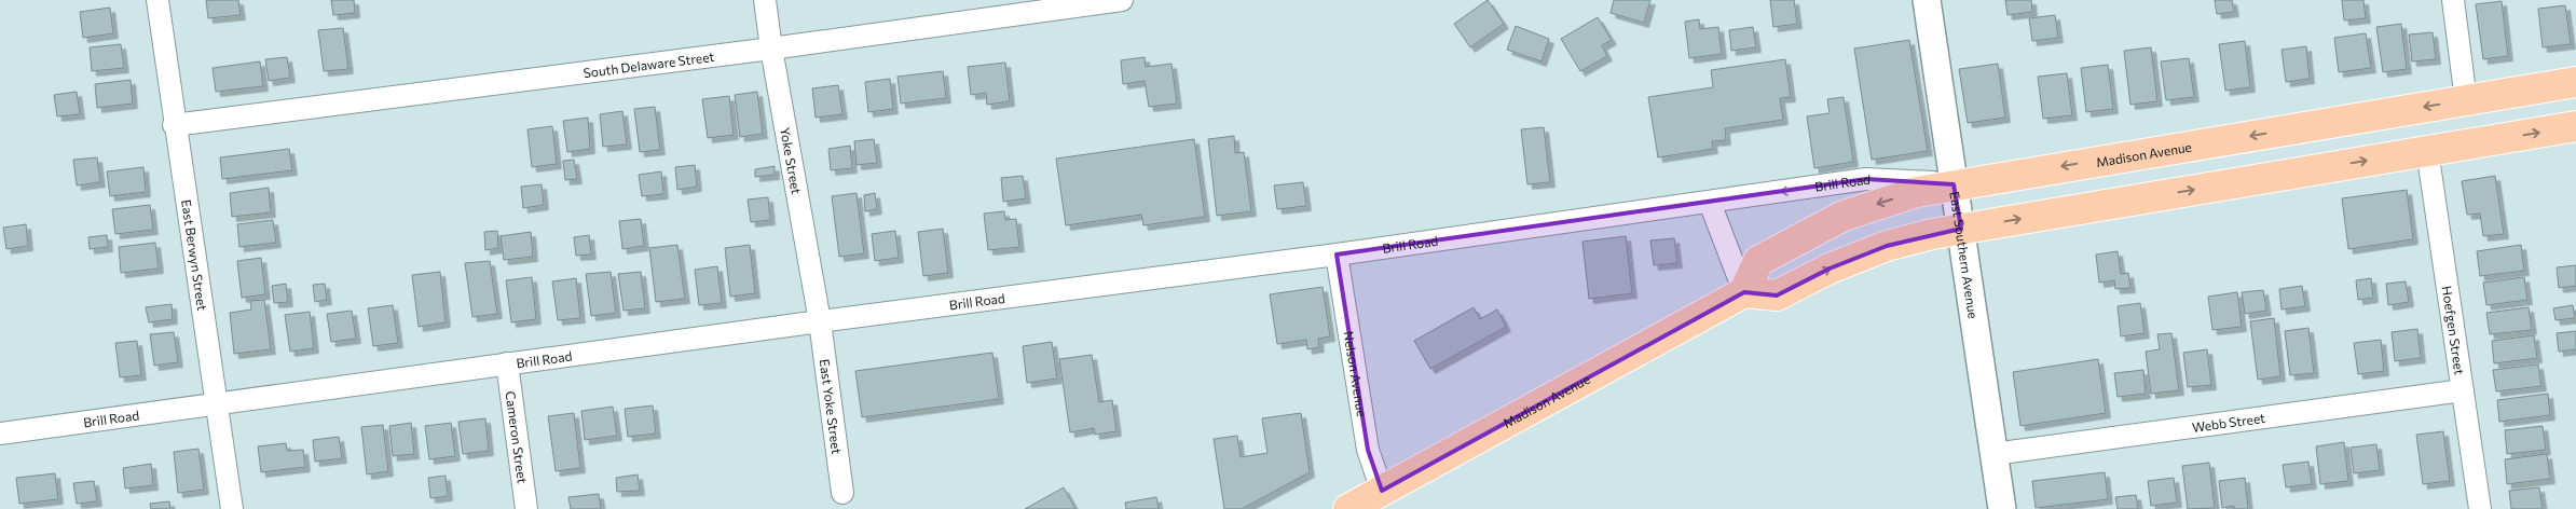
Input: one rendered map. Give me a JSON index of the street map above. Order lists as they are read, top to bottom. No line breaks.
{"streets":{"main road":["Madison Avenue"],"street":["South Delaware Street","Yoke Street","Brill Road","East Berwyn Street","East Southern Avenue","Hoefgen Street","Nelson Avenue","East Yoke Street","Webb Street","Cameron Street"]},"crossings":[["South Delaware Street","Yoke Street"],["South Delaware Street","East Berwyn Street"],["Madison Avenue","Brill Road"],["Madison Avenue","East Southern Avenue"],["Madison Avenue","Nelson Avenue"],["Yoke Street","Brill Road"],["Yoke Street","East Yoke Street"],["Brill Road","East Berwyn Street"],["Brill Road","East Southern Avenue"],["Brill Road","Nelson Avenue"],["Brill Road","East Yoke Street"],["Brill Road","Cameron Street"],["East Southern Avenue","Webb Street"],["Hoefgen Street","Webb Street"]]}
